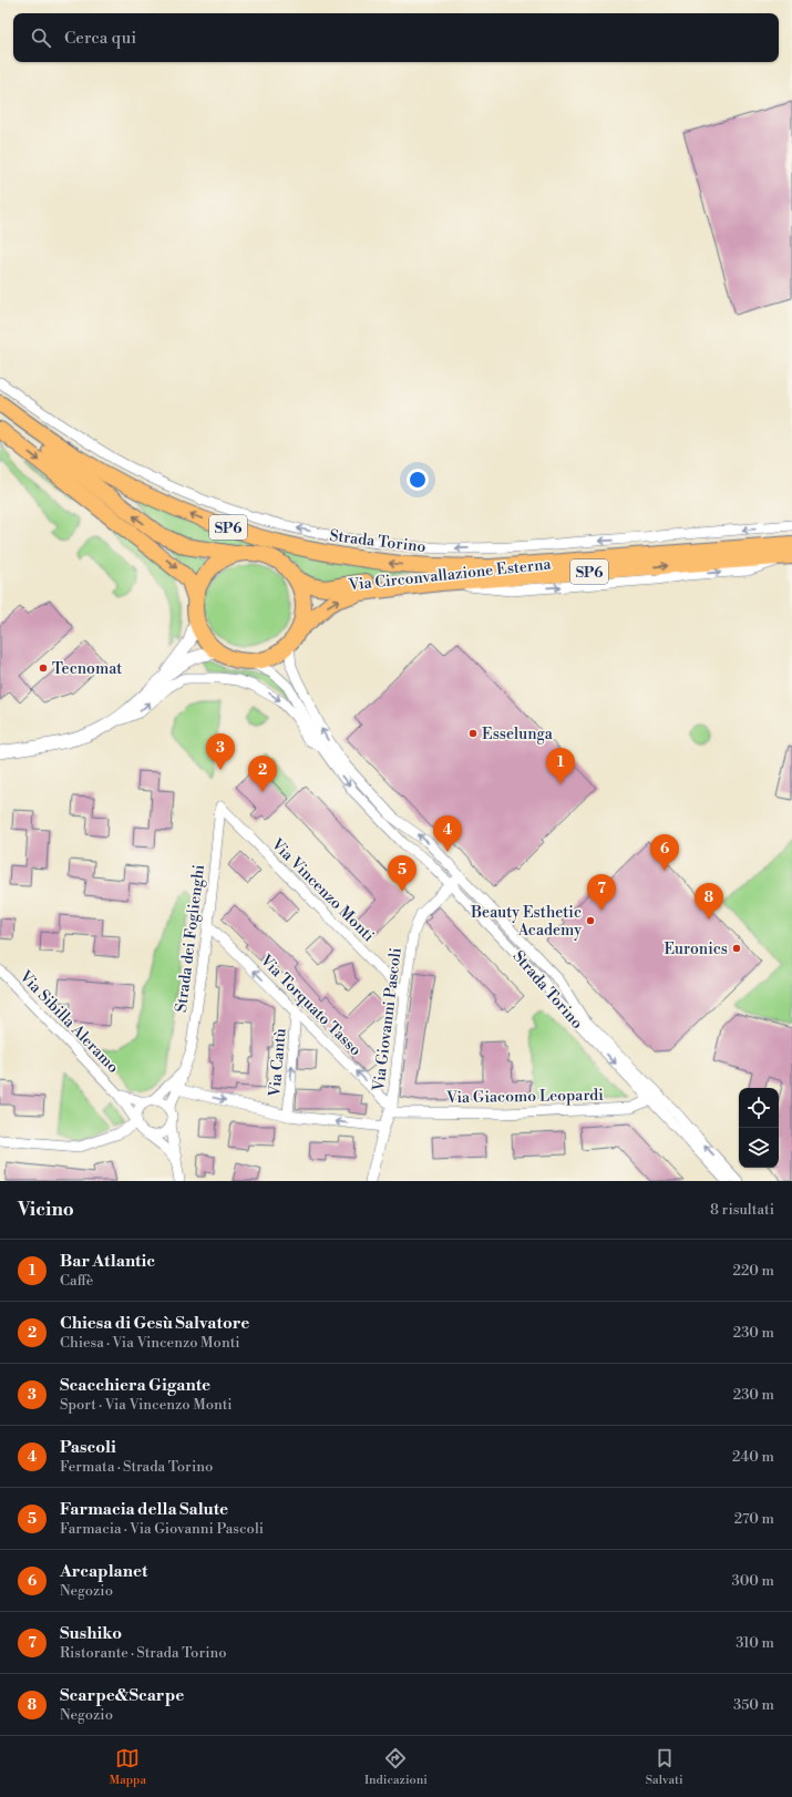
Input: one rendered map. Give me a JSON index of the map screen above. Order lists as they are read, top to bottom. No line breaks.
{"streets":{"main road":["SP6","Via Circonvallazione Esterna"],"street":["Strada Torino","Via Vincenzo Monti","Strada dei Foglienghi","Via Torquato Tasso","Via Giovanni Pascoli","Via Sibilla Aleramo","Via Cantù","Via Giacomo Leopardi"]},"crossings":[["SP6","Strada Torino"],["SP6","Via Circonvallazione Esterna"],["Strada Torino","Via Circonvallazione Esterna"],["Strada Torino","Via Giovanni Pascoli"],["Strada Torino","Via Giacomo Leopardi"],["Via Vincenzo Monti","Strada dei Foglienghi"],["Via Vincenzo Monti","Via Giovanni Pascoli"],["Strada dei Foglienghi","Via Torquato Tasso"],["Strada dei Foglienghi","Via Sibilla Aleramo"],["Via Torquato Tasso","Via Giovanni Pascoli"],["Via Torquato Tasso","Via Cantù"],["Via Torquato Tasso","Via Giacomo Leopardi"],["Via Giovanni Pascoli","Via Giacomo Leopardi"]],"one_way":["Via Torquato Tasso","Via Cantù"],"places":["Tecnomat","Esselunga","Beauty Esthetic Academy","Euronics"],"page":{"search":"Cerca qui","pins":["3","1","2","4","6","5","7","8"],"heading":["Vicino","8 risultati"],"list":[{"mark":"1","name":"Bar Atlantic","note":"Caffè","value":"220 m"},{"mark":"2","name":"Chiesa di Gesù Salvatore","note":"Chiesa · Via Vincenzo Monti","value":"230 m"},{"mark":"3","name":"Scacchiera Gigante","note":"Sport · Via Vincenzo Monti","value":"230 m"},{"mark":"4","name":"Pascoli","note":"Fermata · Strada Torino","value":"240 m"},{"mark":"5","name":"Farmacia della Salute","note":"Farmacia · Via Giovanni Pascoli","value":"270 m"},{"mark":"6","name":"Arcaplanet","note":"Negozio","value":"300 m"},{"mark":"7","name":"Sushiko","note":"Ristorante · Strada Torino","value":"310 m"},{"mark":"8","name":"Scarpe&Scarpe","note":"Negozio","value":"350 m"}],"nav":["Mappa","Indicazioni","Salvati"]}}
